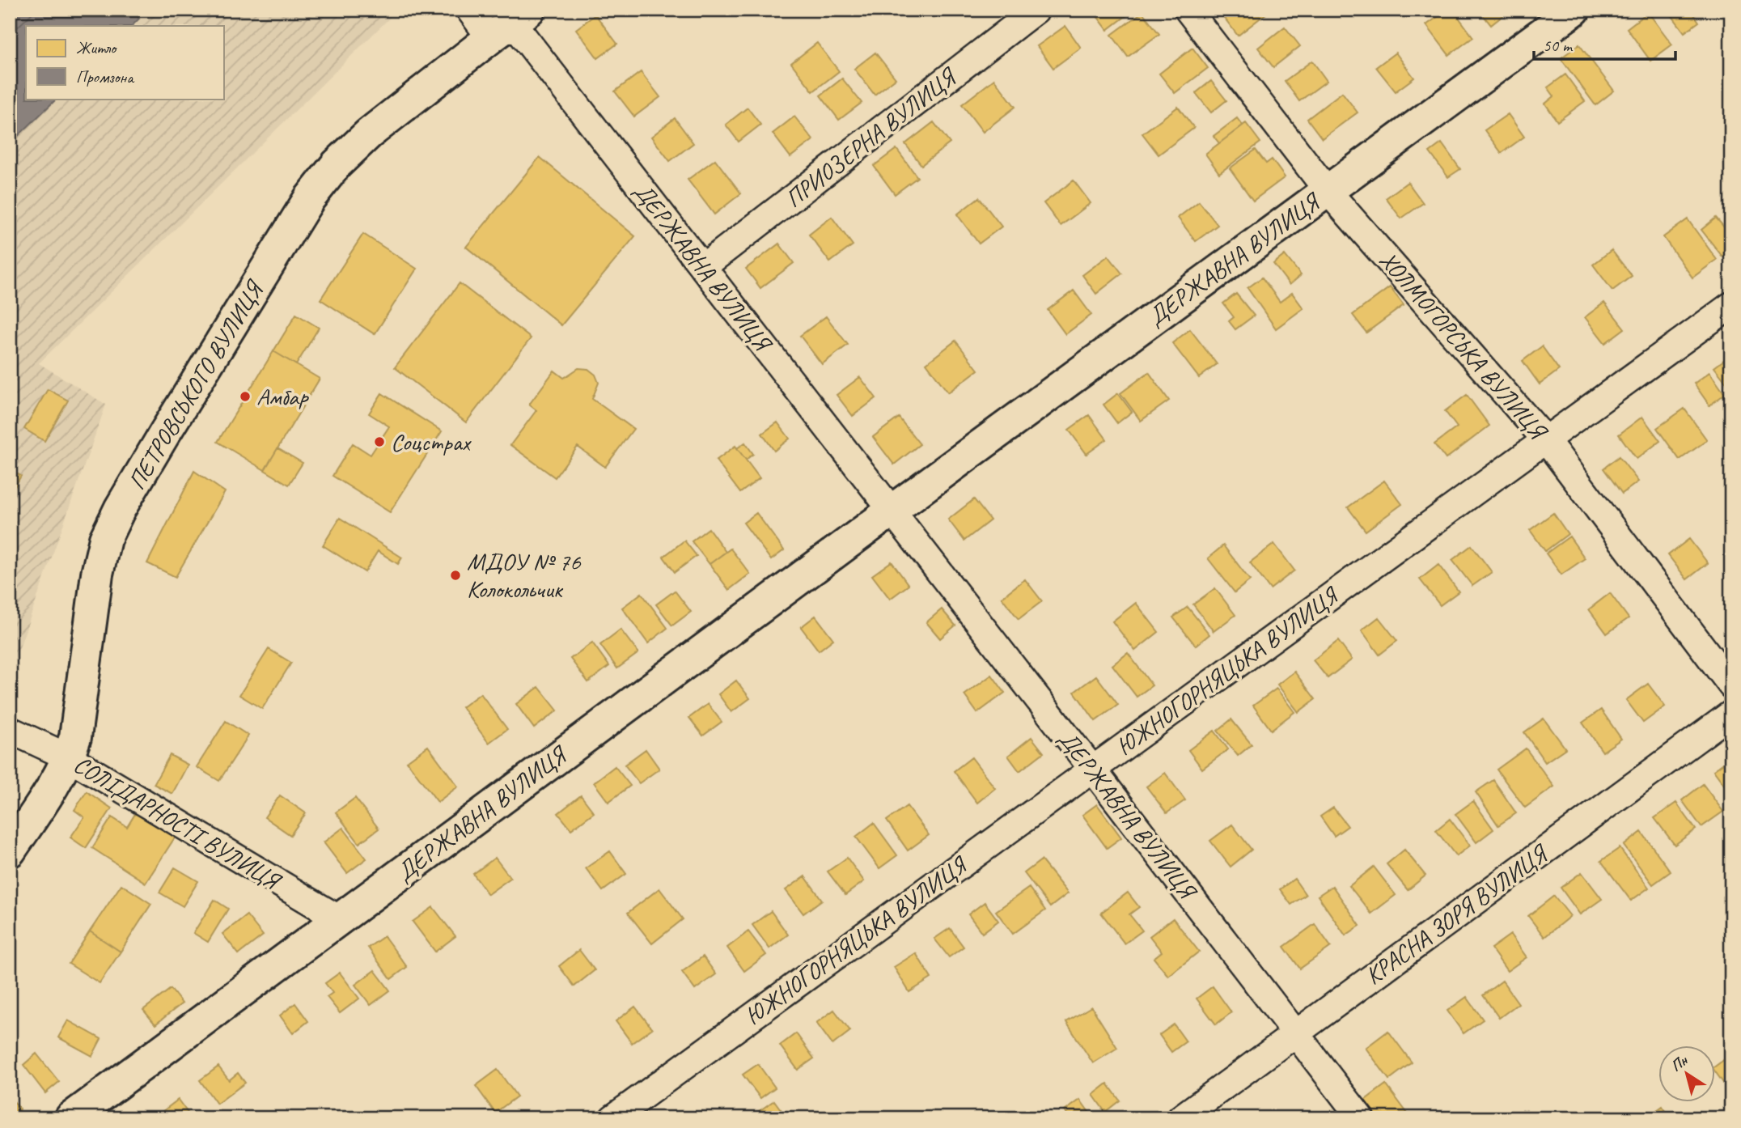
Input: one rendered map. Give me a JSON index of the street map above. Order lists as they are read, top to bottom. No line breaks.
{"streets":{"main road":["ДЕРЖАВНА ВУЛИЦЯ","ПЕТРОВСЬКОГО ВУЛИЦЯ"],"street":["ПРИОЗЕРНА ВУЛИЦЯ","ХОЛМОГОРСЬКА ВУЛИЦЯ","ЮЖНОГОРНЯЦЬКА ВУЛИЦЯ","СОЛІДАРНОСТІ ВУЛИЦЯ","КРАСНА ЗОРЯ ВУЛИЦЯ"]},"crossings":[["ПРИОЗЕРНА ВУЛИЦЯ","ДЕРЖАВНА ВУЛИЦЯ"],["ДЕРЖАВНА ВУЛИЦЯ","ХОЛМОГОРСЬКА ВУЛИЦЯ"],["ДЕРЖАВНА ВУЛИЦЯ","ПЕТРОВСЬКОГО ВУЛИЦЯ"],["ДЕРЖАВНА ВУЛИЦЯ","ЮЖНОГОРНЯЦЬКА ВУЛИЦЯ"],["ДЕРЖАВНА ВУЛИЦЯ","СОЛІДАРНОСТІ ВУЛИЦЯ"],["ДЕРЖАВНА ВУЛИЦЯ","КРАСНА ЗОРЯ ВУЛИЦЯ"],["ХОЛМОГОРСЬКА ВУЛИЦЯ","ЮЖНОГОРНЯЦЬКА ВУЛИЦЯ"],["ПЕТРОВСЬКОГО ВУЛИЦЯ","СОЛІДАРНОСТІ ВУЛИЦЯ"]],"places":["Амбар","Соцстрах","МДОУ № 76 Колокольчик"],"legend":["Житло","Промзона"],"scale_bar":"50 m","north":"top left"}
